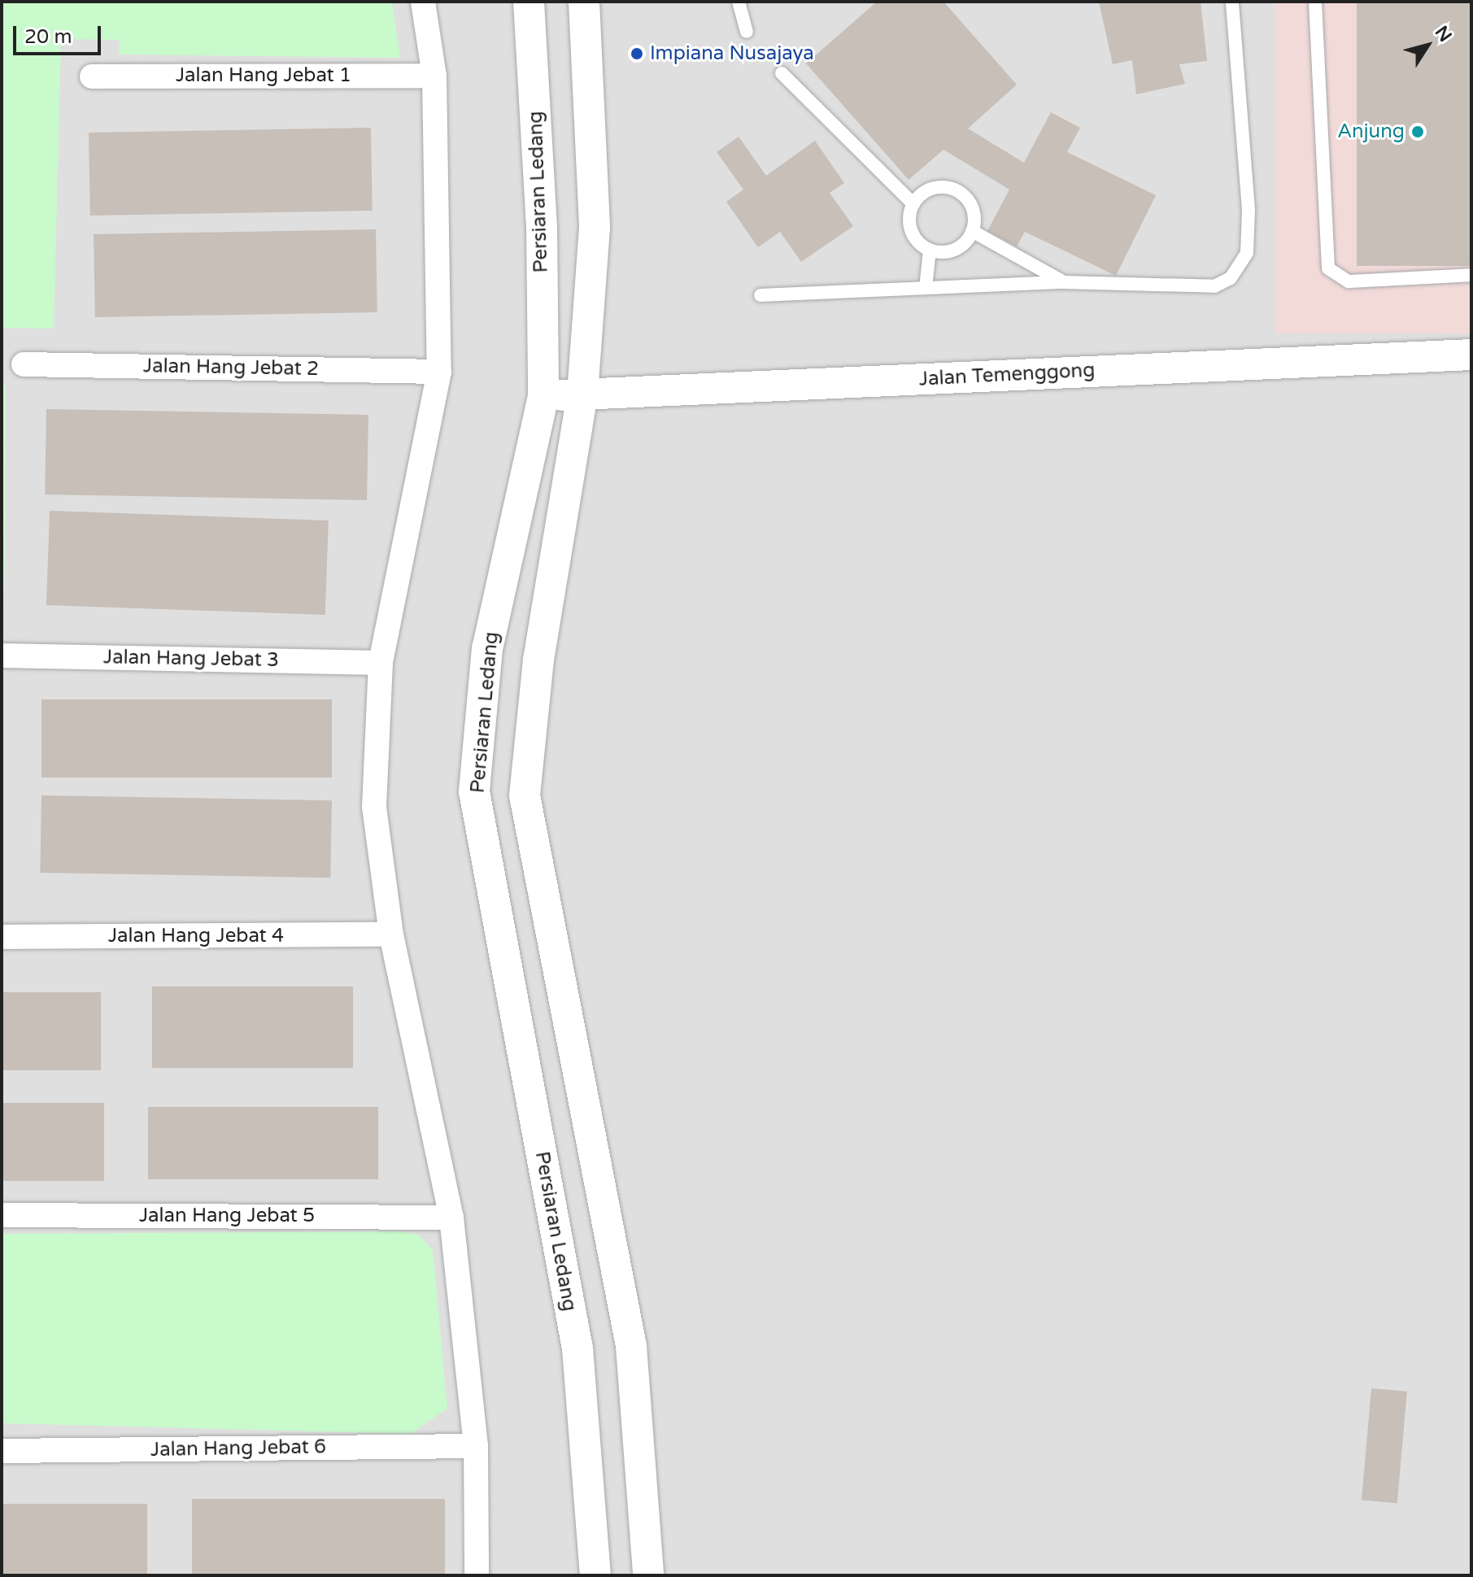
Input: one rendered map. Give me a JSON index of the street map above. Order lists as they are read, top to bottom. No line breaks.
{"streets":{"street":["Jalan Hang Jebat 1","Persiaran Ledang","Jalan Hang Jebat 2","Jalan Temenggong","Jalan Hang Jebat 3","Jalan Hang Jebat 4","Jalan Hang Jebat 5","Jalan Hang Jebat 6"]},"crossings":[["Persiaran Ledang","Jalan Temenggong"]],"places":["Impiana Nusajaya","Anjung"],"scale_bar":"20 m","north":"top right"}
